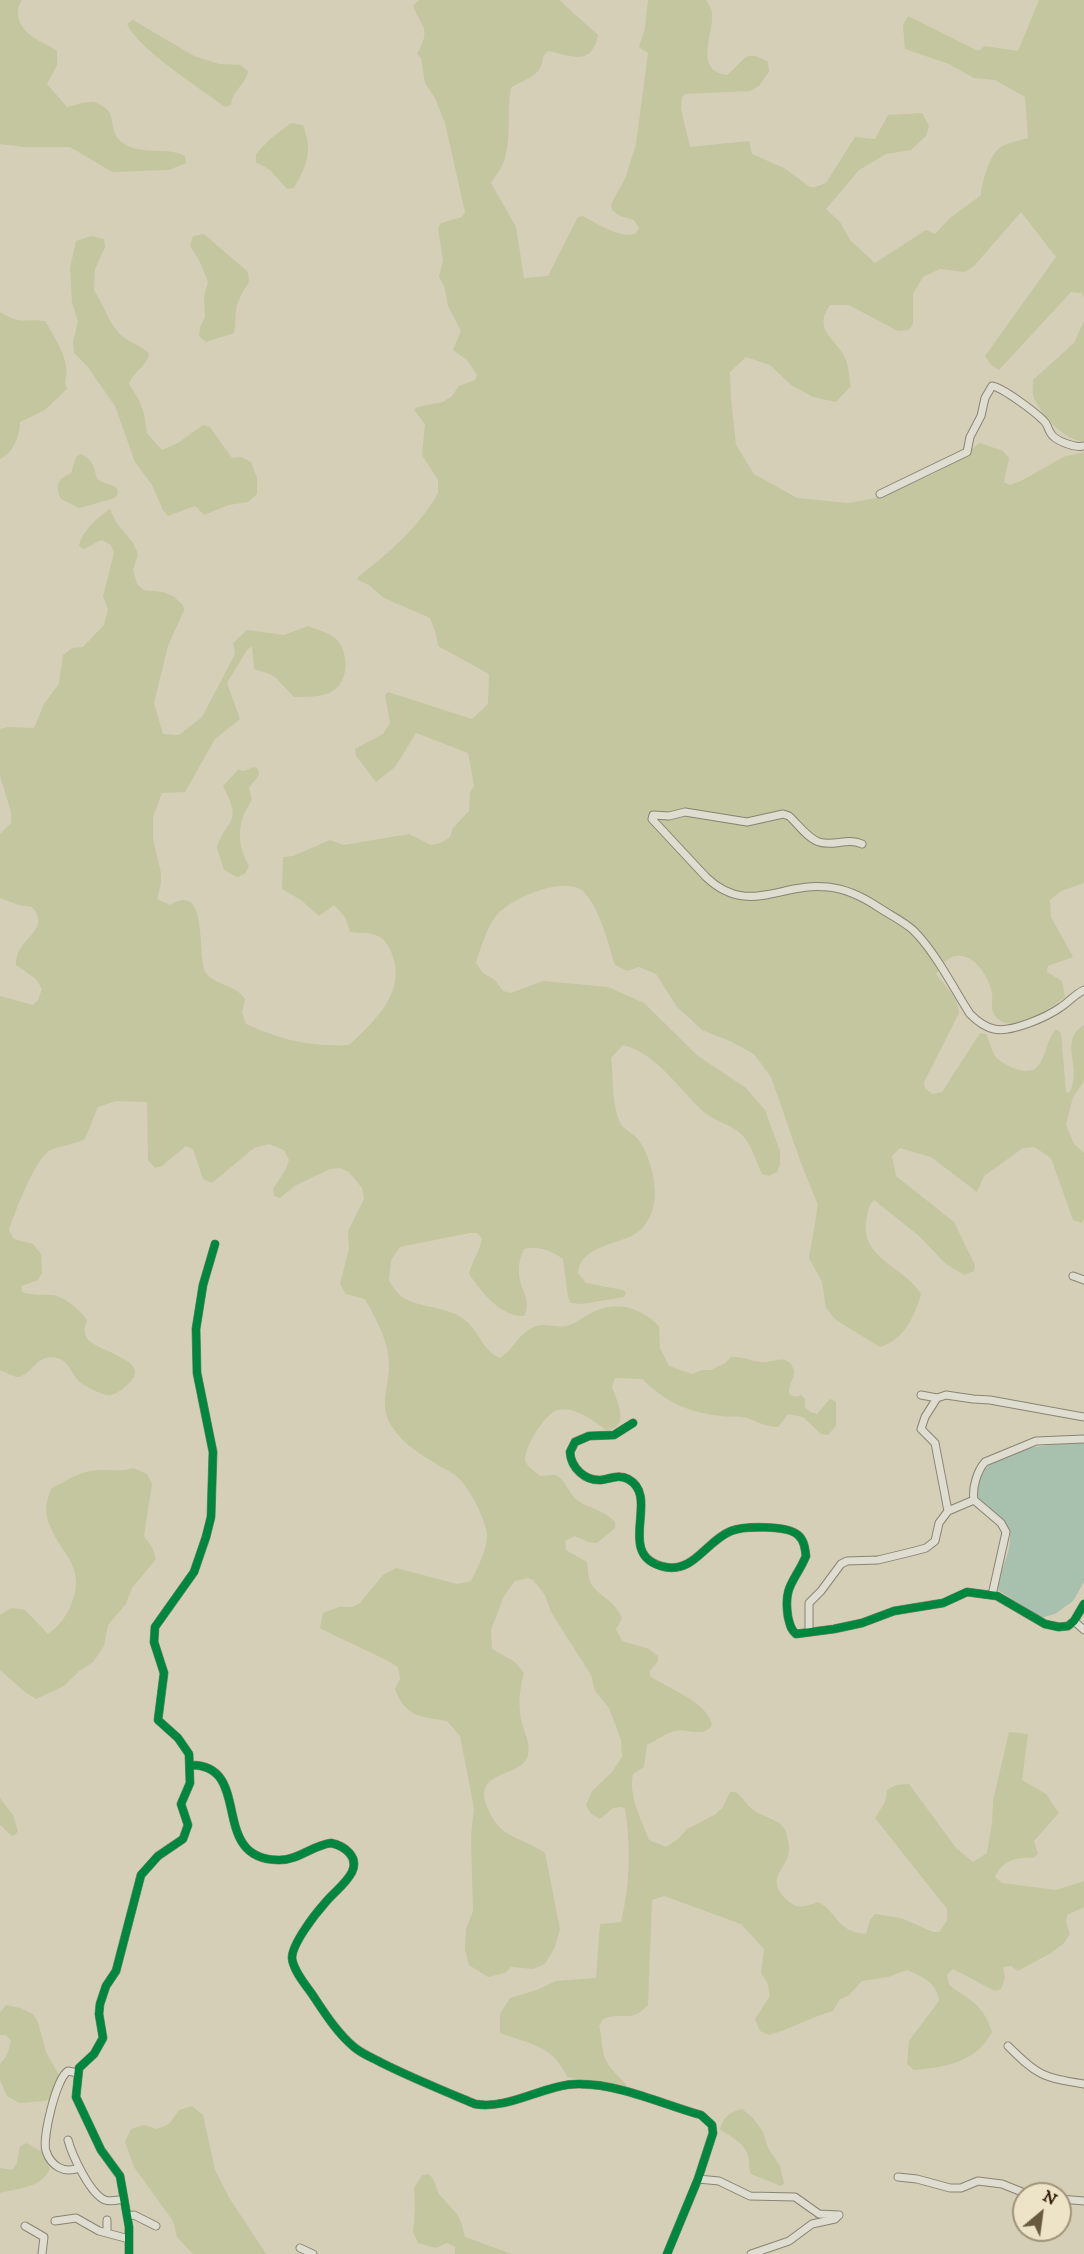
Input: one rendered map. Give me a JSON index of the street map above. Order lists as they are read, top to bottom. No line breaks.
{"north":"top right"}
